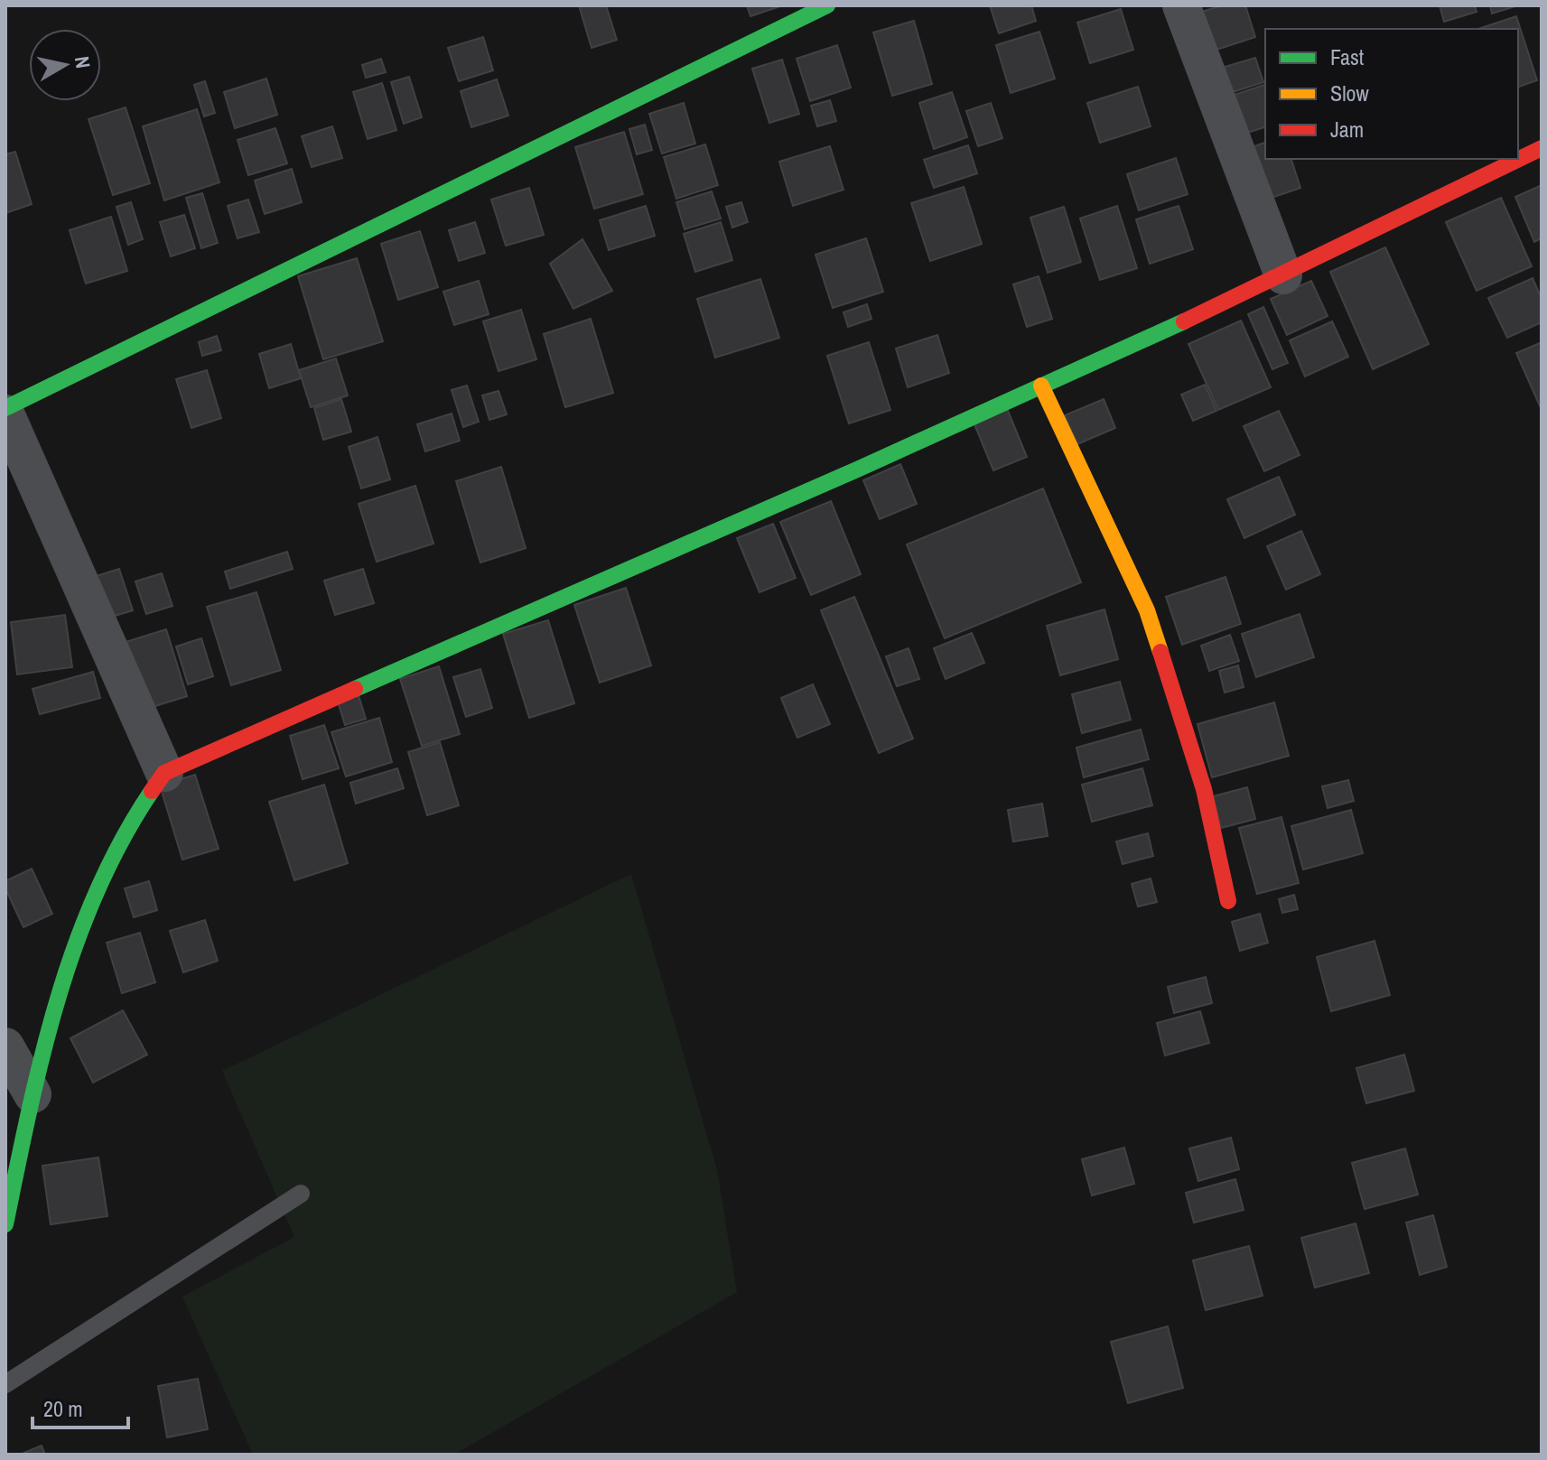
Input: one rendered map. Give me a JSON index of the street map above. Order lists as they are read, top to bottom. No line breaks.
{"legend":["Fast","Slow","Jam"],"scale_bar":"20 m","north":"right"}
